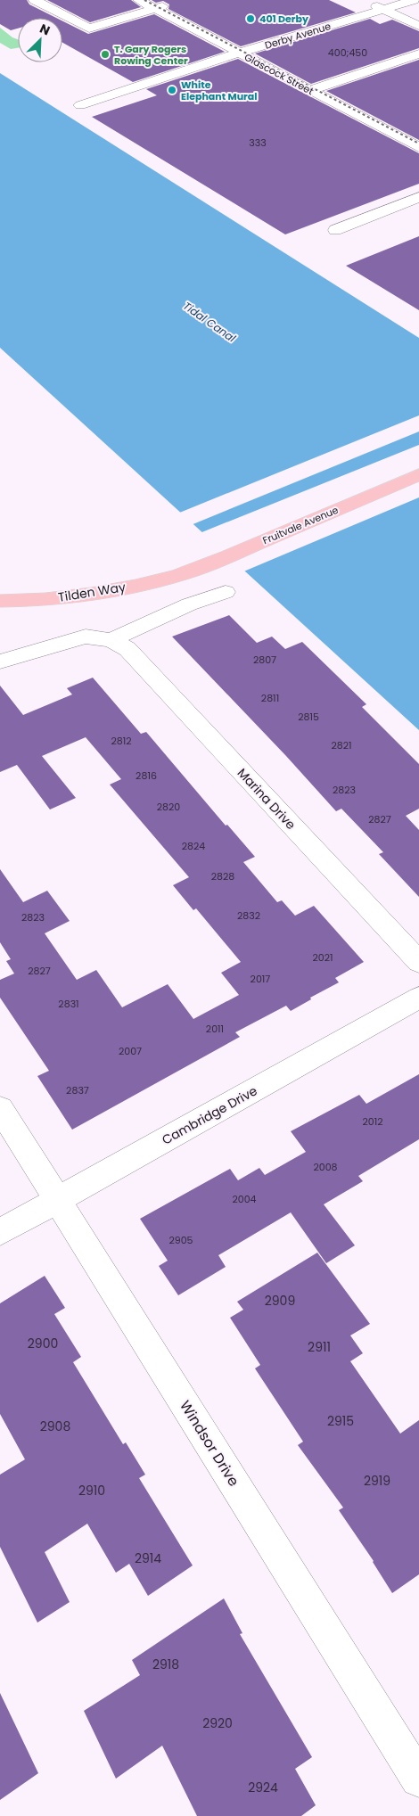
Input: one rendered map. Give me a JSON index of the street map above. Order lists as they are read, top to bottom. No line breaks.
{"streets":{"main road":["Fruitvale Avenue","Tilden Way"],"street":["Derby Avenue","Glascock Street","Marina Drive","Cambridge Drive","Windsor Drive"]},"crossings":[["Derby Avenue","Glascock Street"],["Fruitvale Avenue","Tilden Way"],["Cambridge Drive","Windsor Drive"]],"water":["Tidal Canal"],"places":["401 Derby","T. Gary Rogers Rowing Center","White Elephant Mural"],"house_numbers":["400;450","333","2807","2811","2815","2812","2821","2816","2823","2820","2827","2824","2828","2832","2823","2021","2827","2017","2831","2011","2007","2837","2012","2008","2004","2905","2909","2900","2911","2915","2908","2919","2910","2914","2918","2920","2924"],"north":"top right"}
